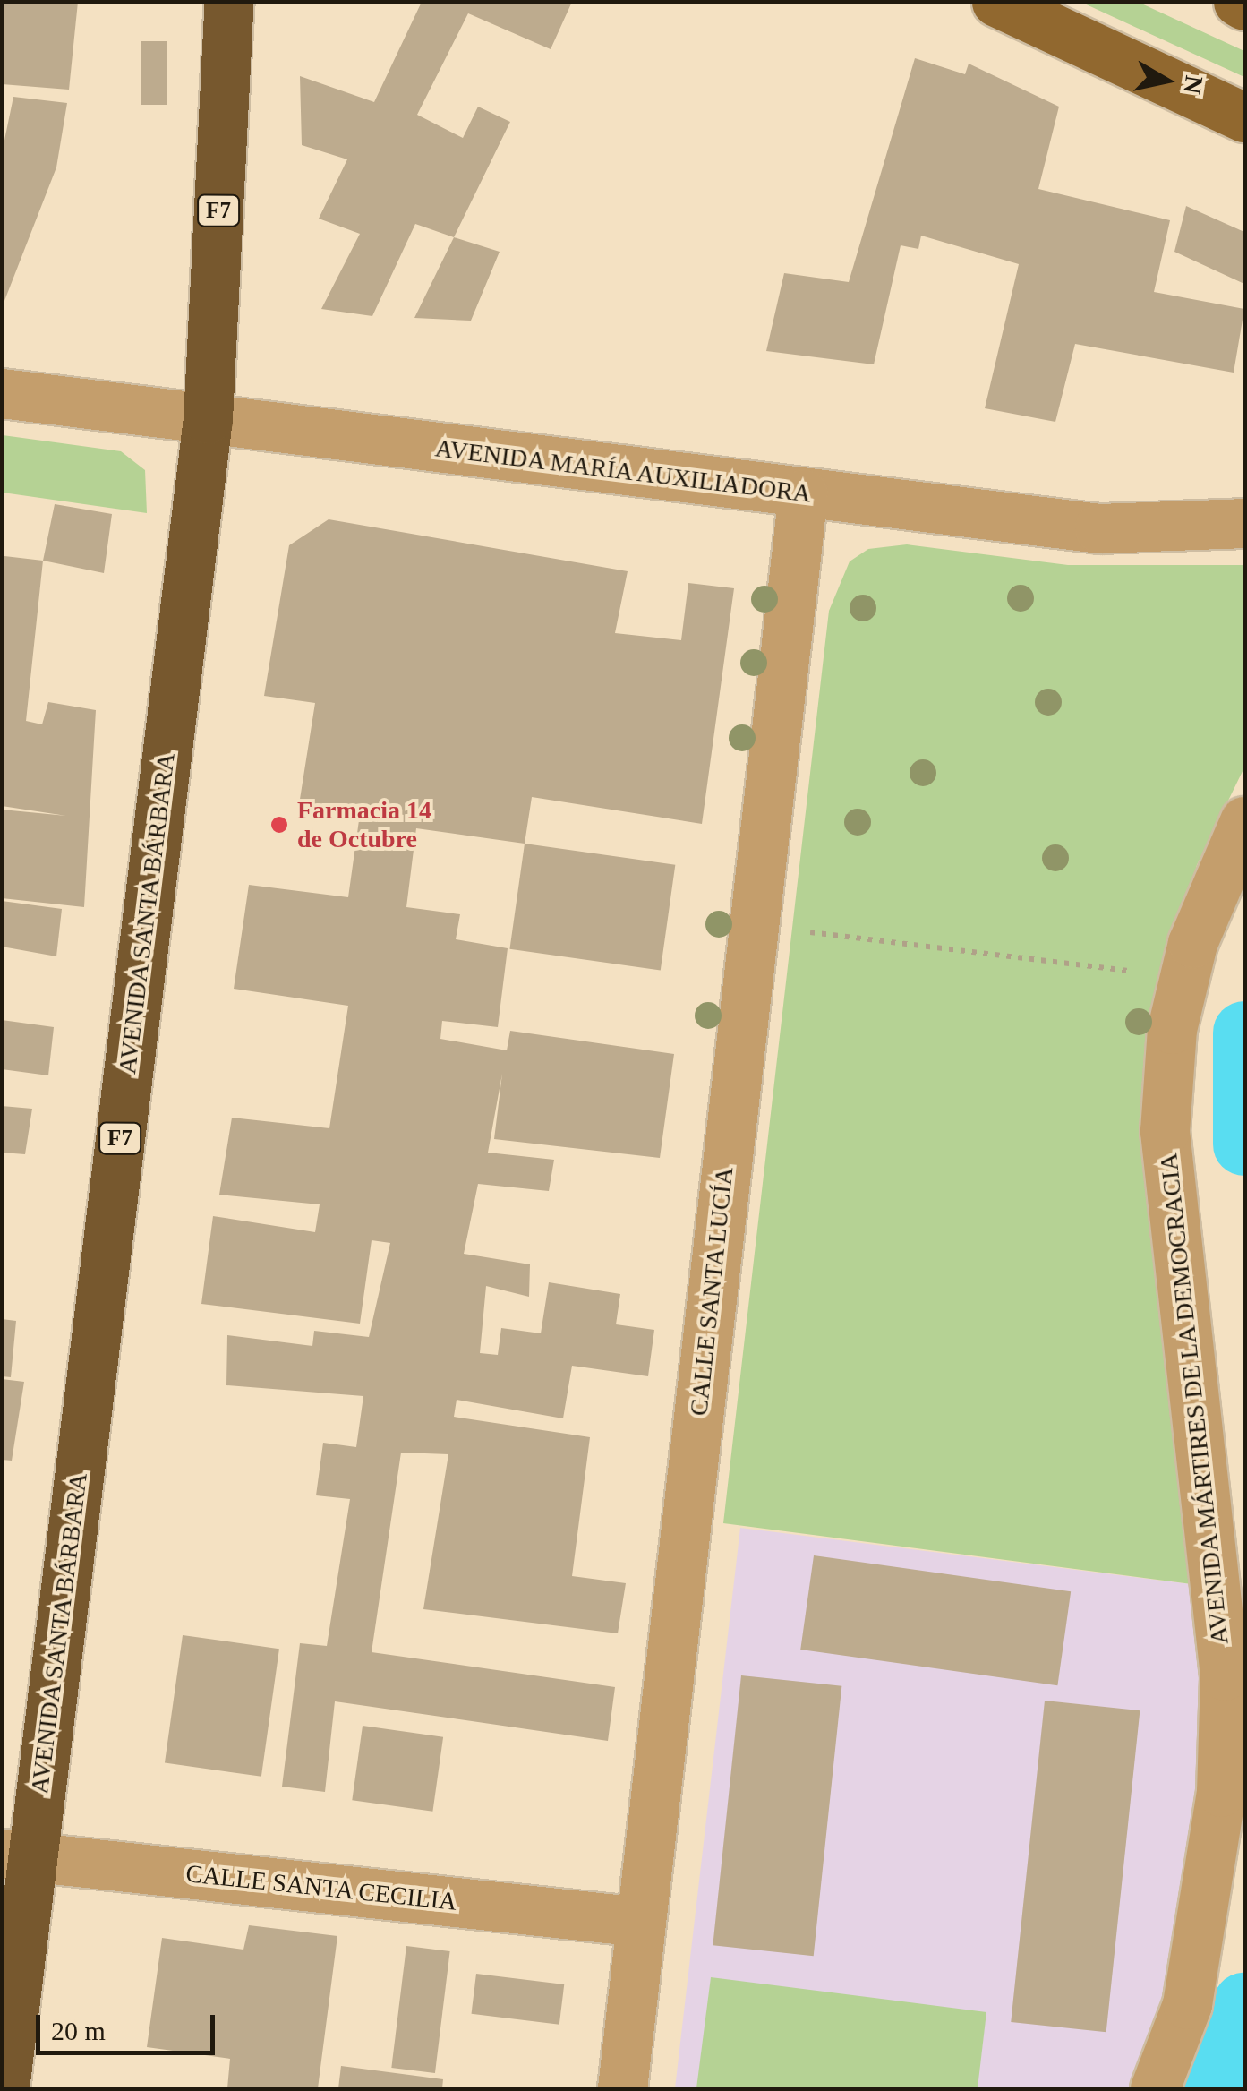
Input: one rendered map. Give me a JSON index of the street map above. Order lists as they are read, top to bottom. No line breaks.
{"streets":{"highway":["F7","AVENIDA SANTA BÁRBARA"],"street":["AVENIDA MARÍA AUXILIADORA","CALLE SANTA LUCÍA","AVENIDA MÁRTIRES DE LA DEMOCRACIA","CALLE SANTA CECILIA"]},"crossings":[["AVENIDA MARÍA AUXILIADORA","AVENIDA SANTA BÁRBARA"],["AVENIDA MARÍA AUXILIADORA","CALLE SANTA LUCÍA"],["AVENIDA SANTA BÁRBARA","CALLE SANTA CECILIA"],["CALLE SANTA LUCÍA","CALLE SANTA CECILIA"]],"places":["Farmacia 14 de Octubre"],"scale_bar":"20 m","north":"right"}
